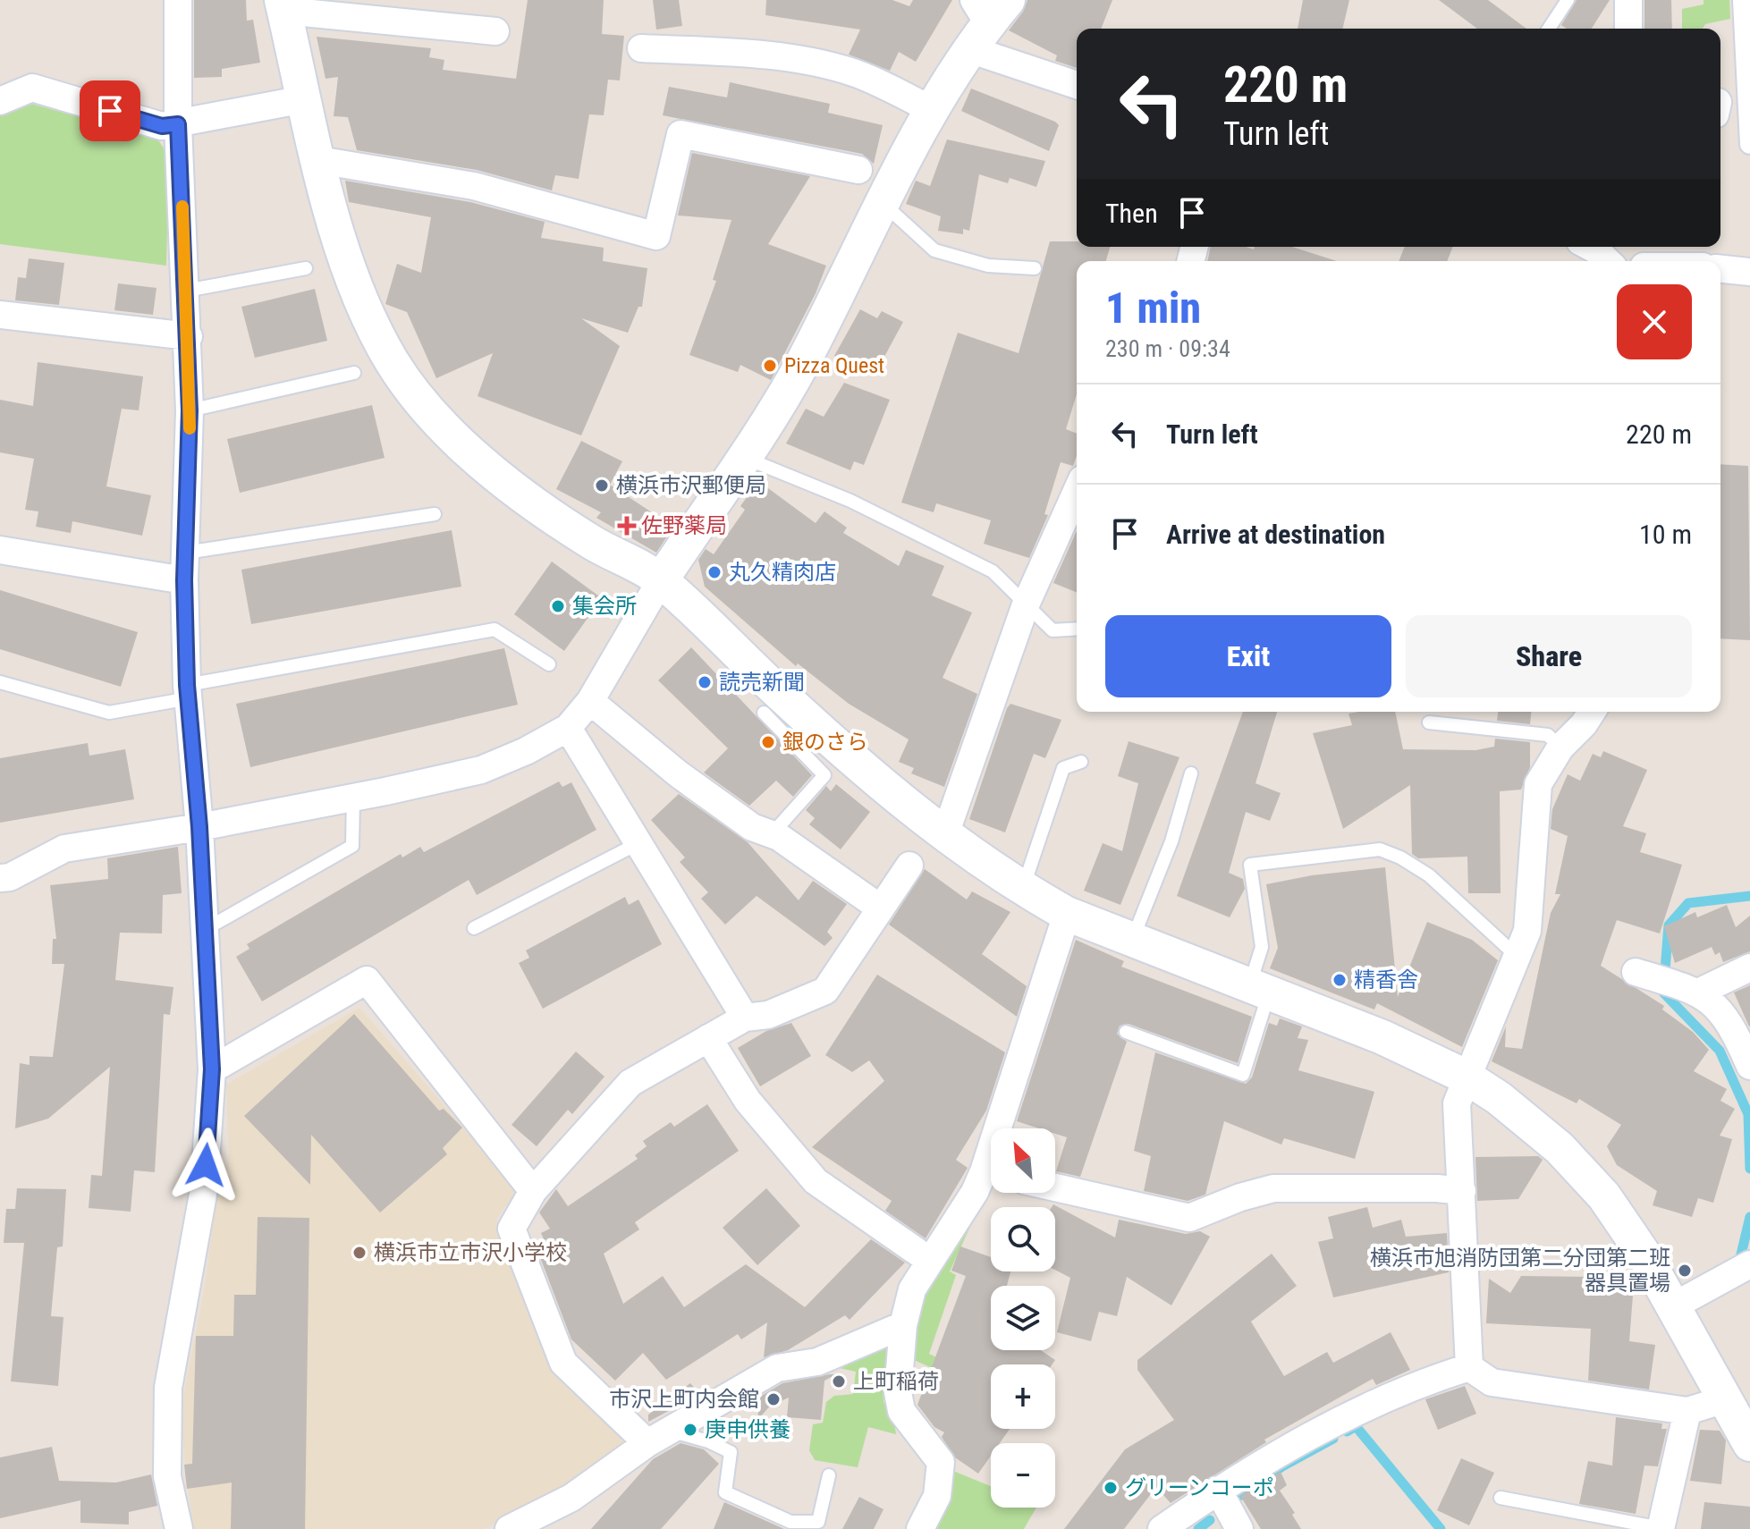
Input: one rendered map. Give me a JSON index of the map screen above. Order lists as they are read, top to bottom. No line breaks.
{"places":{"other":["Pizza Quest","横浜市沢郵便局","丸久精肉店","集会所","読売新聞","銀のさら","精香舎","横浜市立市沢小学校","横浜市旭消防団第二分団第二班 器具置場","上町稲荷","市沢上町内会館","庚申供養","グリーンコーポ"],"health":["佐野薬局"]},"north":"top left","page":{"turn":["220 m","Turn left"],"then":"Then","heading":["1 min","230 m · 09:34"],"list":[{"name":"Turn left","value":"220 m"},{"name":"Arrive at destination","value":"10 m"}],"buttons":["Exit","Share"],"map_buttons":["+","−"]}}
